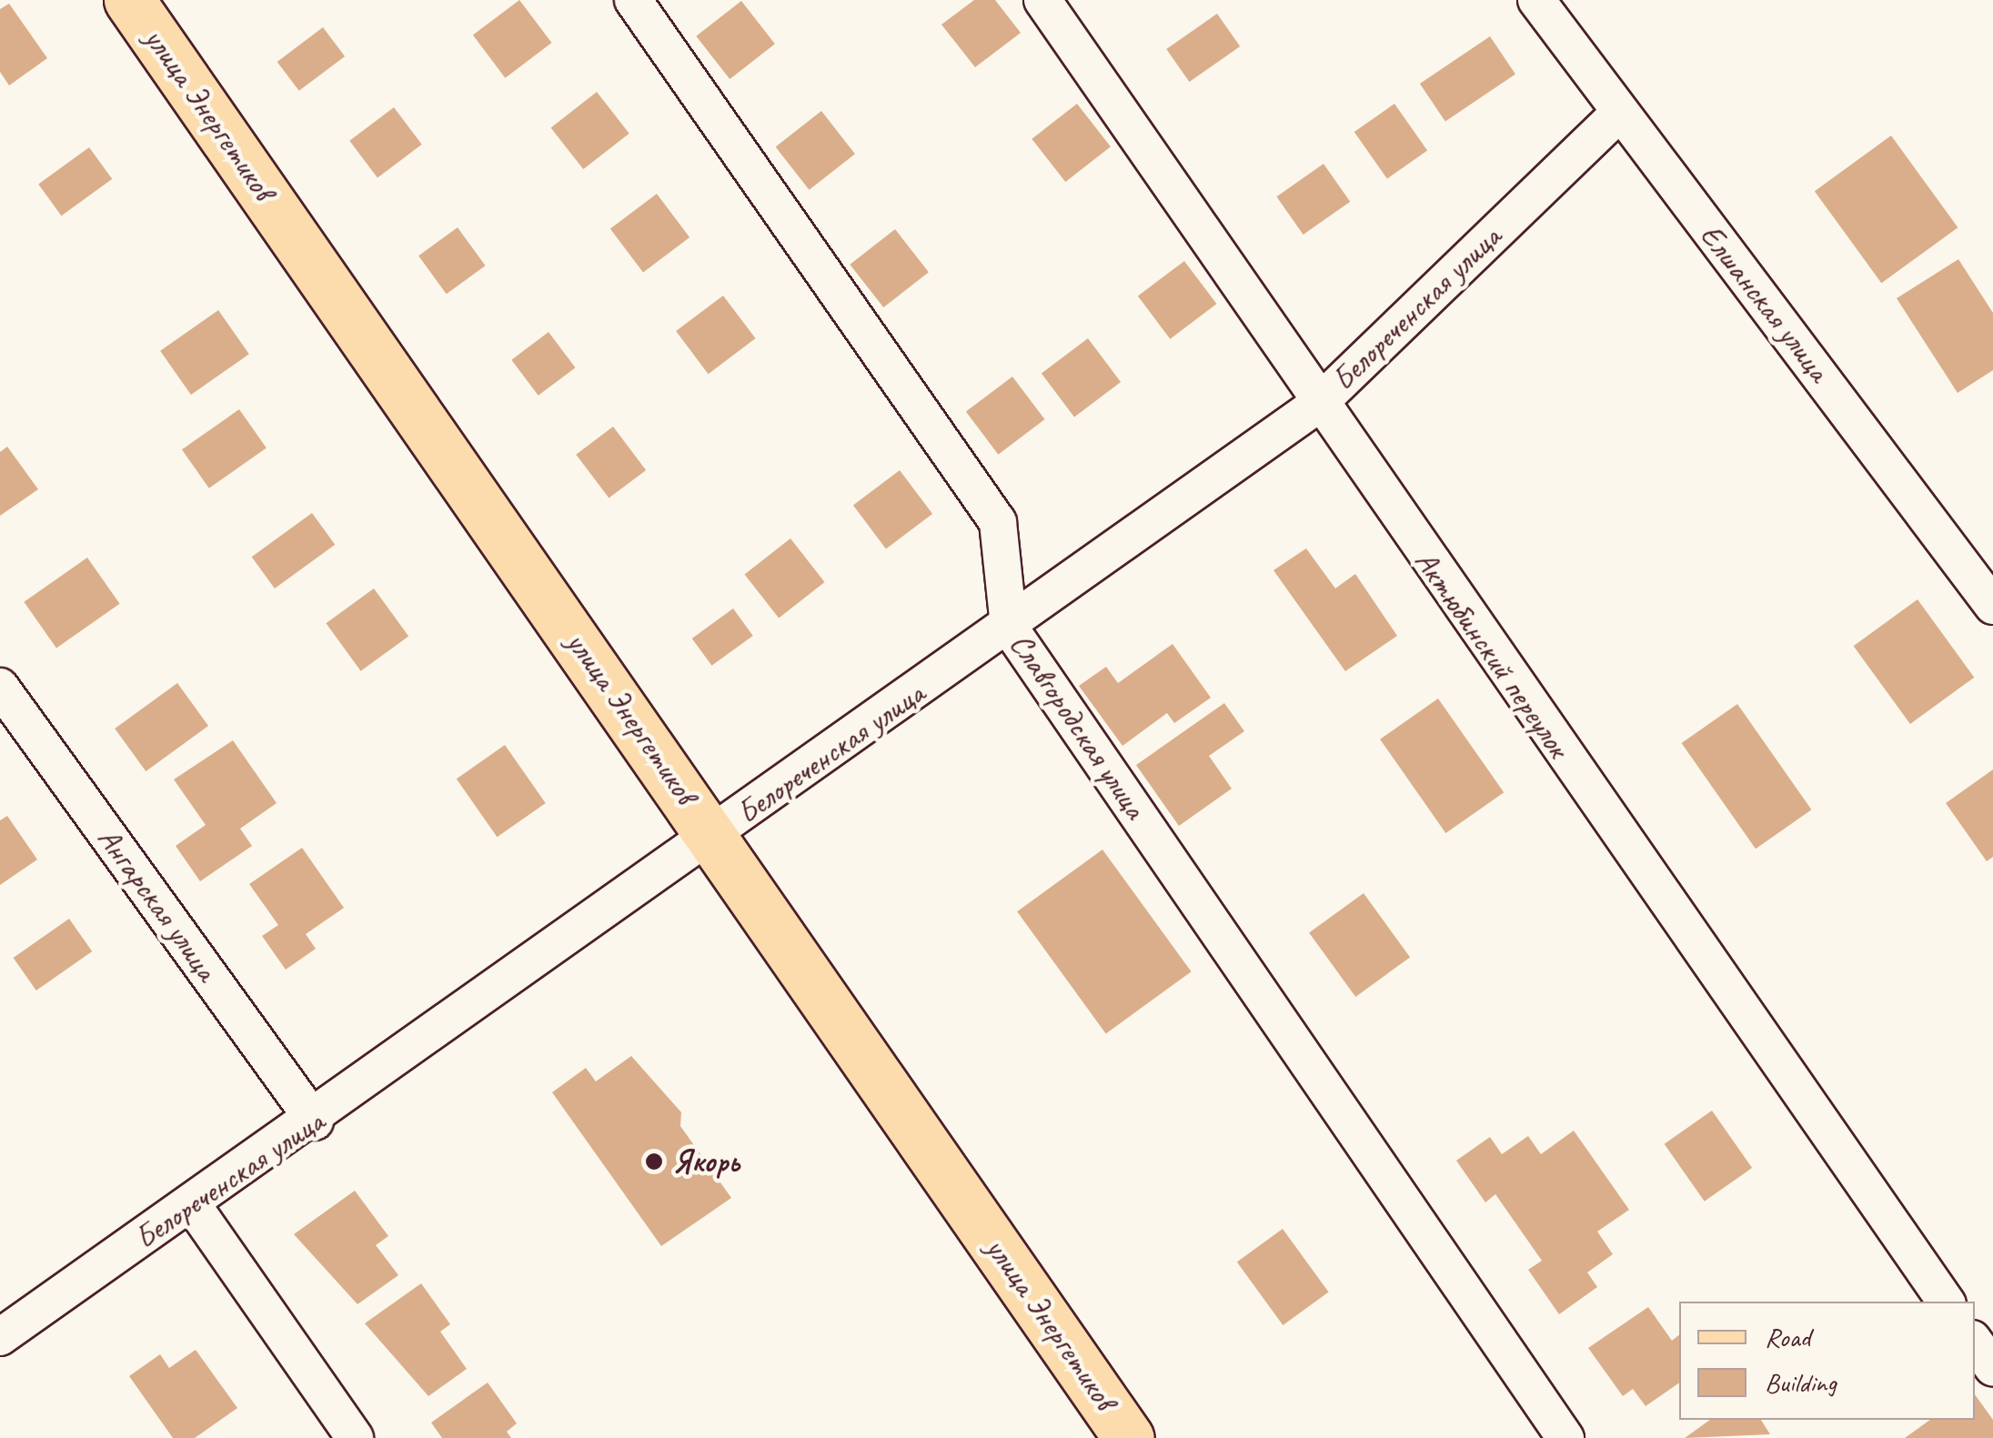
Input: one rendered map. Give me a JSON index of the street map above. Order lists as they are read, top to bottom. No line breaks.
{"streets":{"main road":["улица Энергетиков"],"street":["Елшанская улица","Белореченская улица","Актюбинский переулок","Славгородская улица","Ангарская улица"]},"crossings":[["улица Энергетиков","Белореченская улица"],["Елшанская улица","Белореченская улица"],["Белореченская улица","Актюбинский переулок"],["Белореченская улица","Славгородская улица"],["Белореченская улица","Ангарская улица"]],"places":["Якорь"],"legend":["Road","Building"]}
